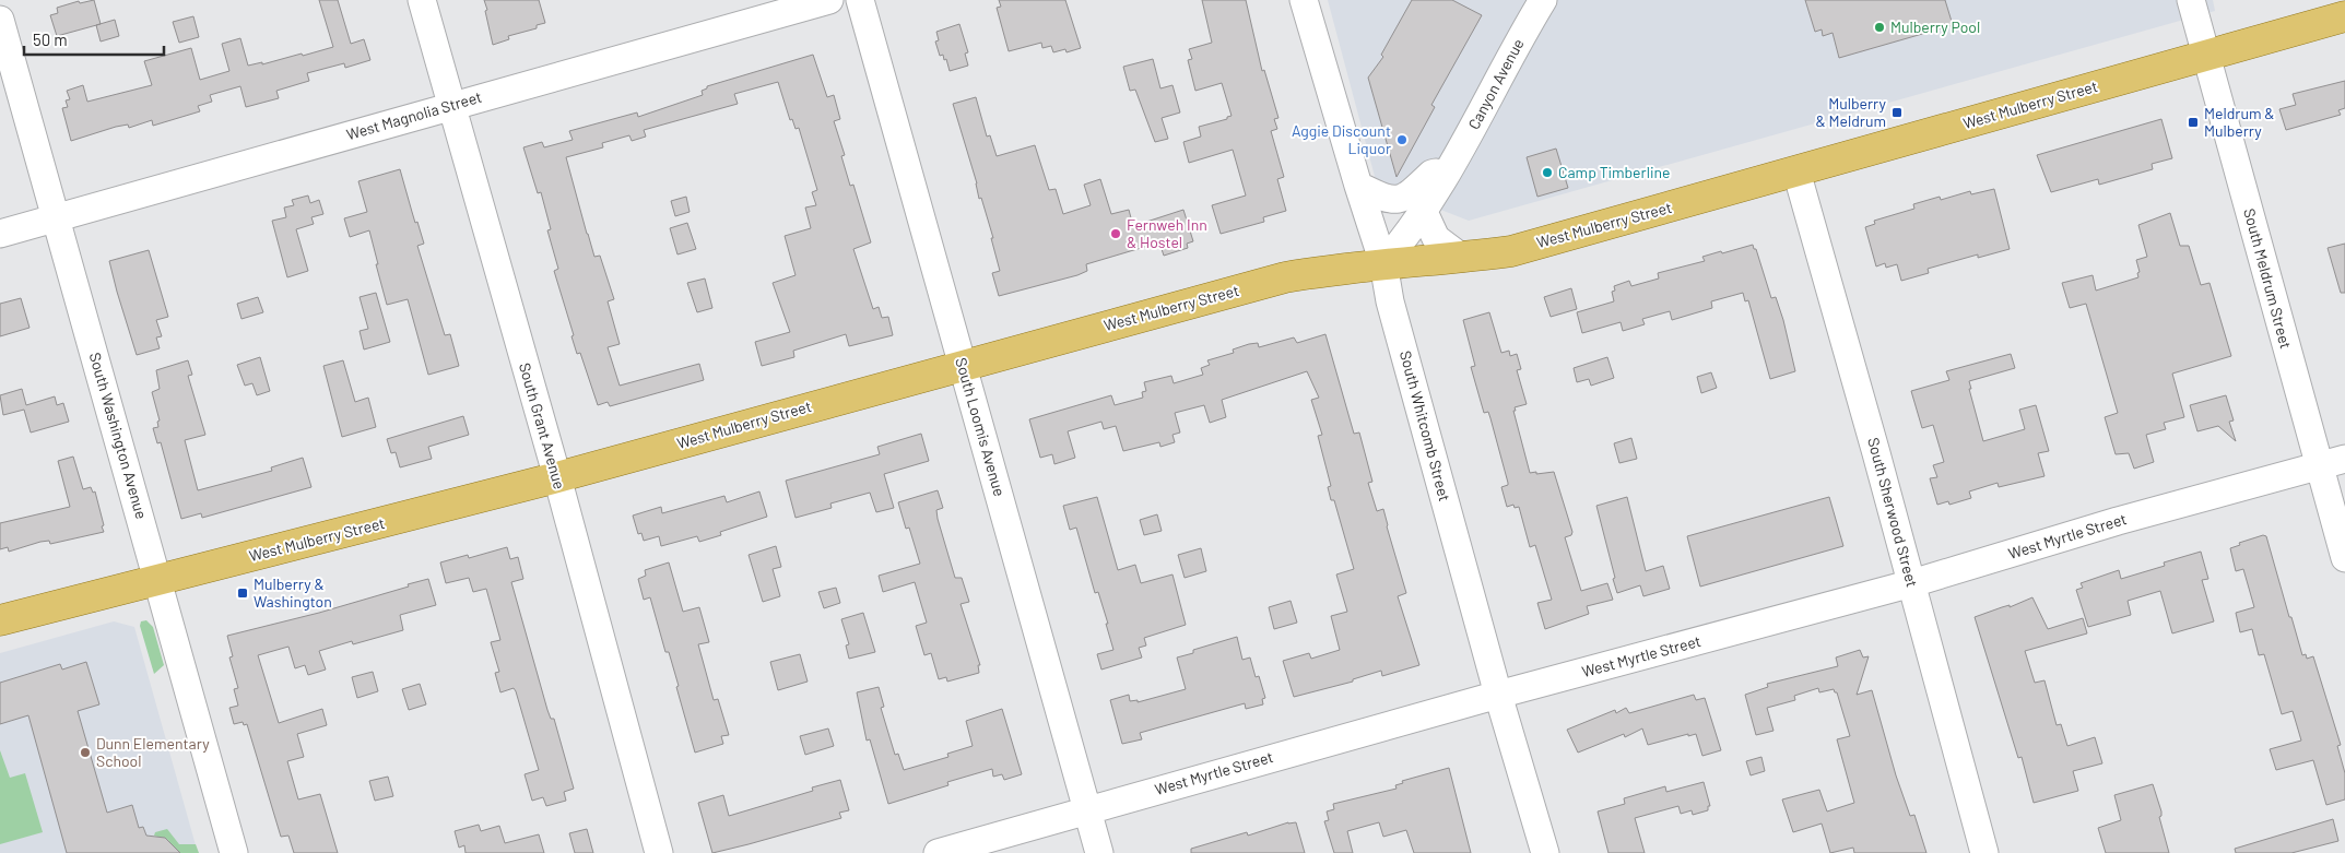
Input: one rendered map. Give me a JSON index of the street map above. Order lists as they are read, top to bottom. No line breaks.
{"streets":{"main road":["West Mulberry Street"],"street":["Canyon Avenue","West Magnolia Street","South Meldrum Street","South Grant Avenue","South Whitcomb Street","South Loomis Avenue","South Washington Avenue","South Sherwood Street","West Myrtle Street"]},"crossings":[["Canyon Avenue","West Mulberry Street"],["Canyon Avenue","South Whitcomb Street"],["West Mulberry Street","South Meldrum Street"],["West Mulberry Street","South Grant Avenue"],["West Mulberry Street","South Whitcomb Street"],["West Mulberry Street","South Loomis Avenue"],["West Mulberry Street","South Washington Avenue"],["West Mulberry Street","South Sherwood Street"],["West Magnolia Street","South Grant Avenue"],["West Magnolia Street","South Washington Avenue"],["South Meldrum Street","West Myrtle Street"],["South Whitcomb Street","West Myrtle Street"],["South Loomis Avenue","West Myrtle Street"],["South Sherwood Street","West Myrtle Street"]],"places":{"other":["Mulberry Pool","Aggie Discount Liquor","Camp Timberline","Fernweh Inn & Hostel","Dunn Elementary School"],"transit":["Mulberry & Meldrum","Meldrum & Mulberry","Mulberry & Washington"]},"scale_bar":"50 m"}
